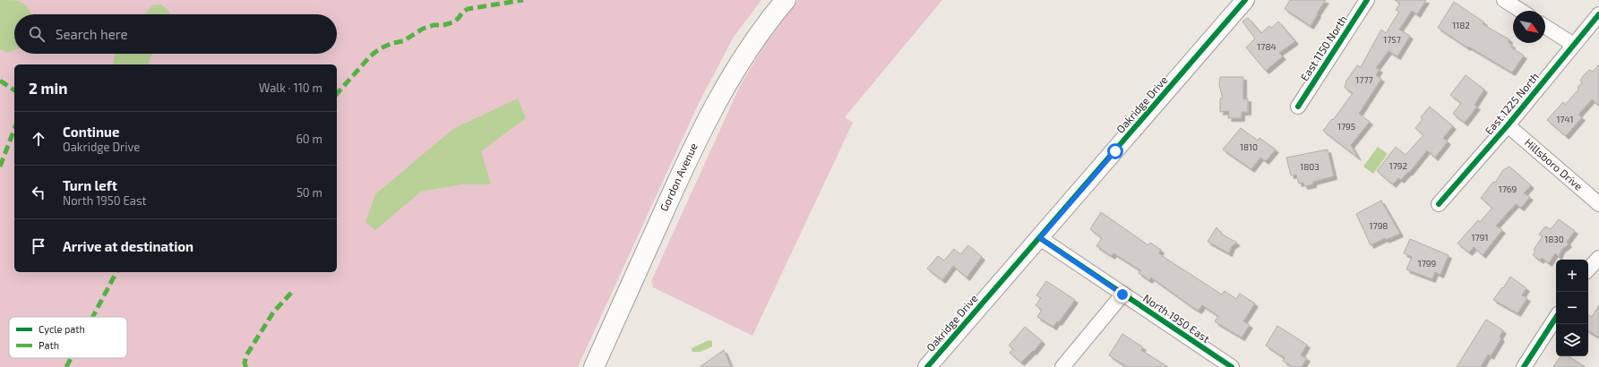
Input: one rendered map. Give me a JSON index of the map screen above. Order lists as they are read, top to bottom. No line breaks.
{"streets":{"main road":["Gordon Avenue"],"street":["East 1150 North","East 1225 North","Oakridge Drive","Hillsboro Drive","North 1950 East"]},"crossings":[["East 1225 North","Hillsboro Drive"],["Oakridge Drive","North 1950 East"]],"house_numbers":["1182","1757","1784","1777","1741","1795","1810","1792","1803","1769","1798","1791","1830","1799"],"legend":["Cycle path","Path"],"north":"bottom right","page":{"search":"Search here","heading":["2 min","Walk · 110 m"],"list":[["Continue","Oakridge Drive","60 m"],["Turn left","North 1950 East","50 m"],"Arrive at destination"],"map_buttons":["+","−"]}}
